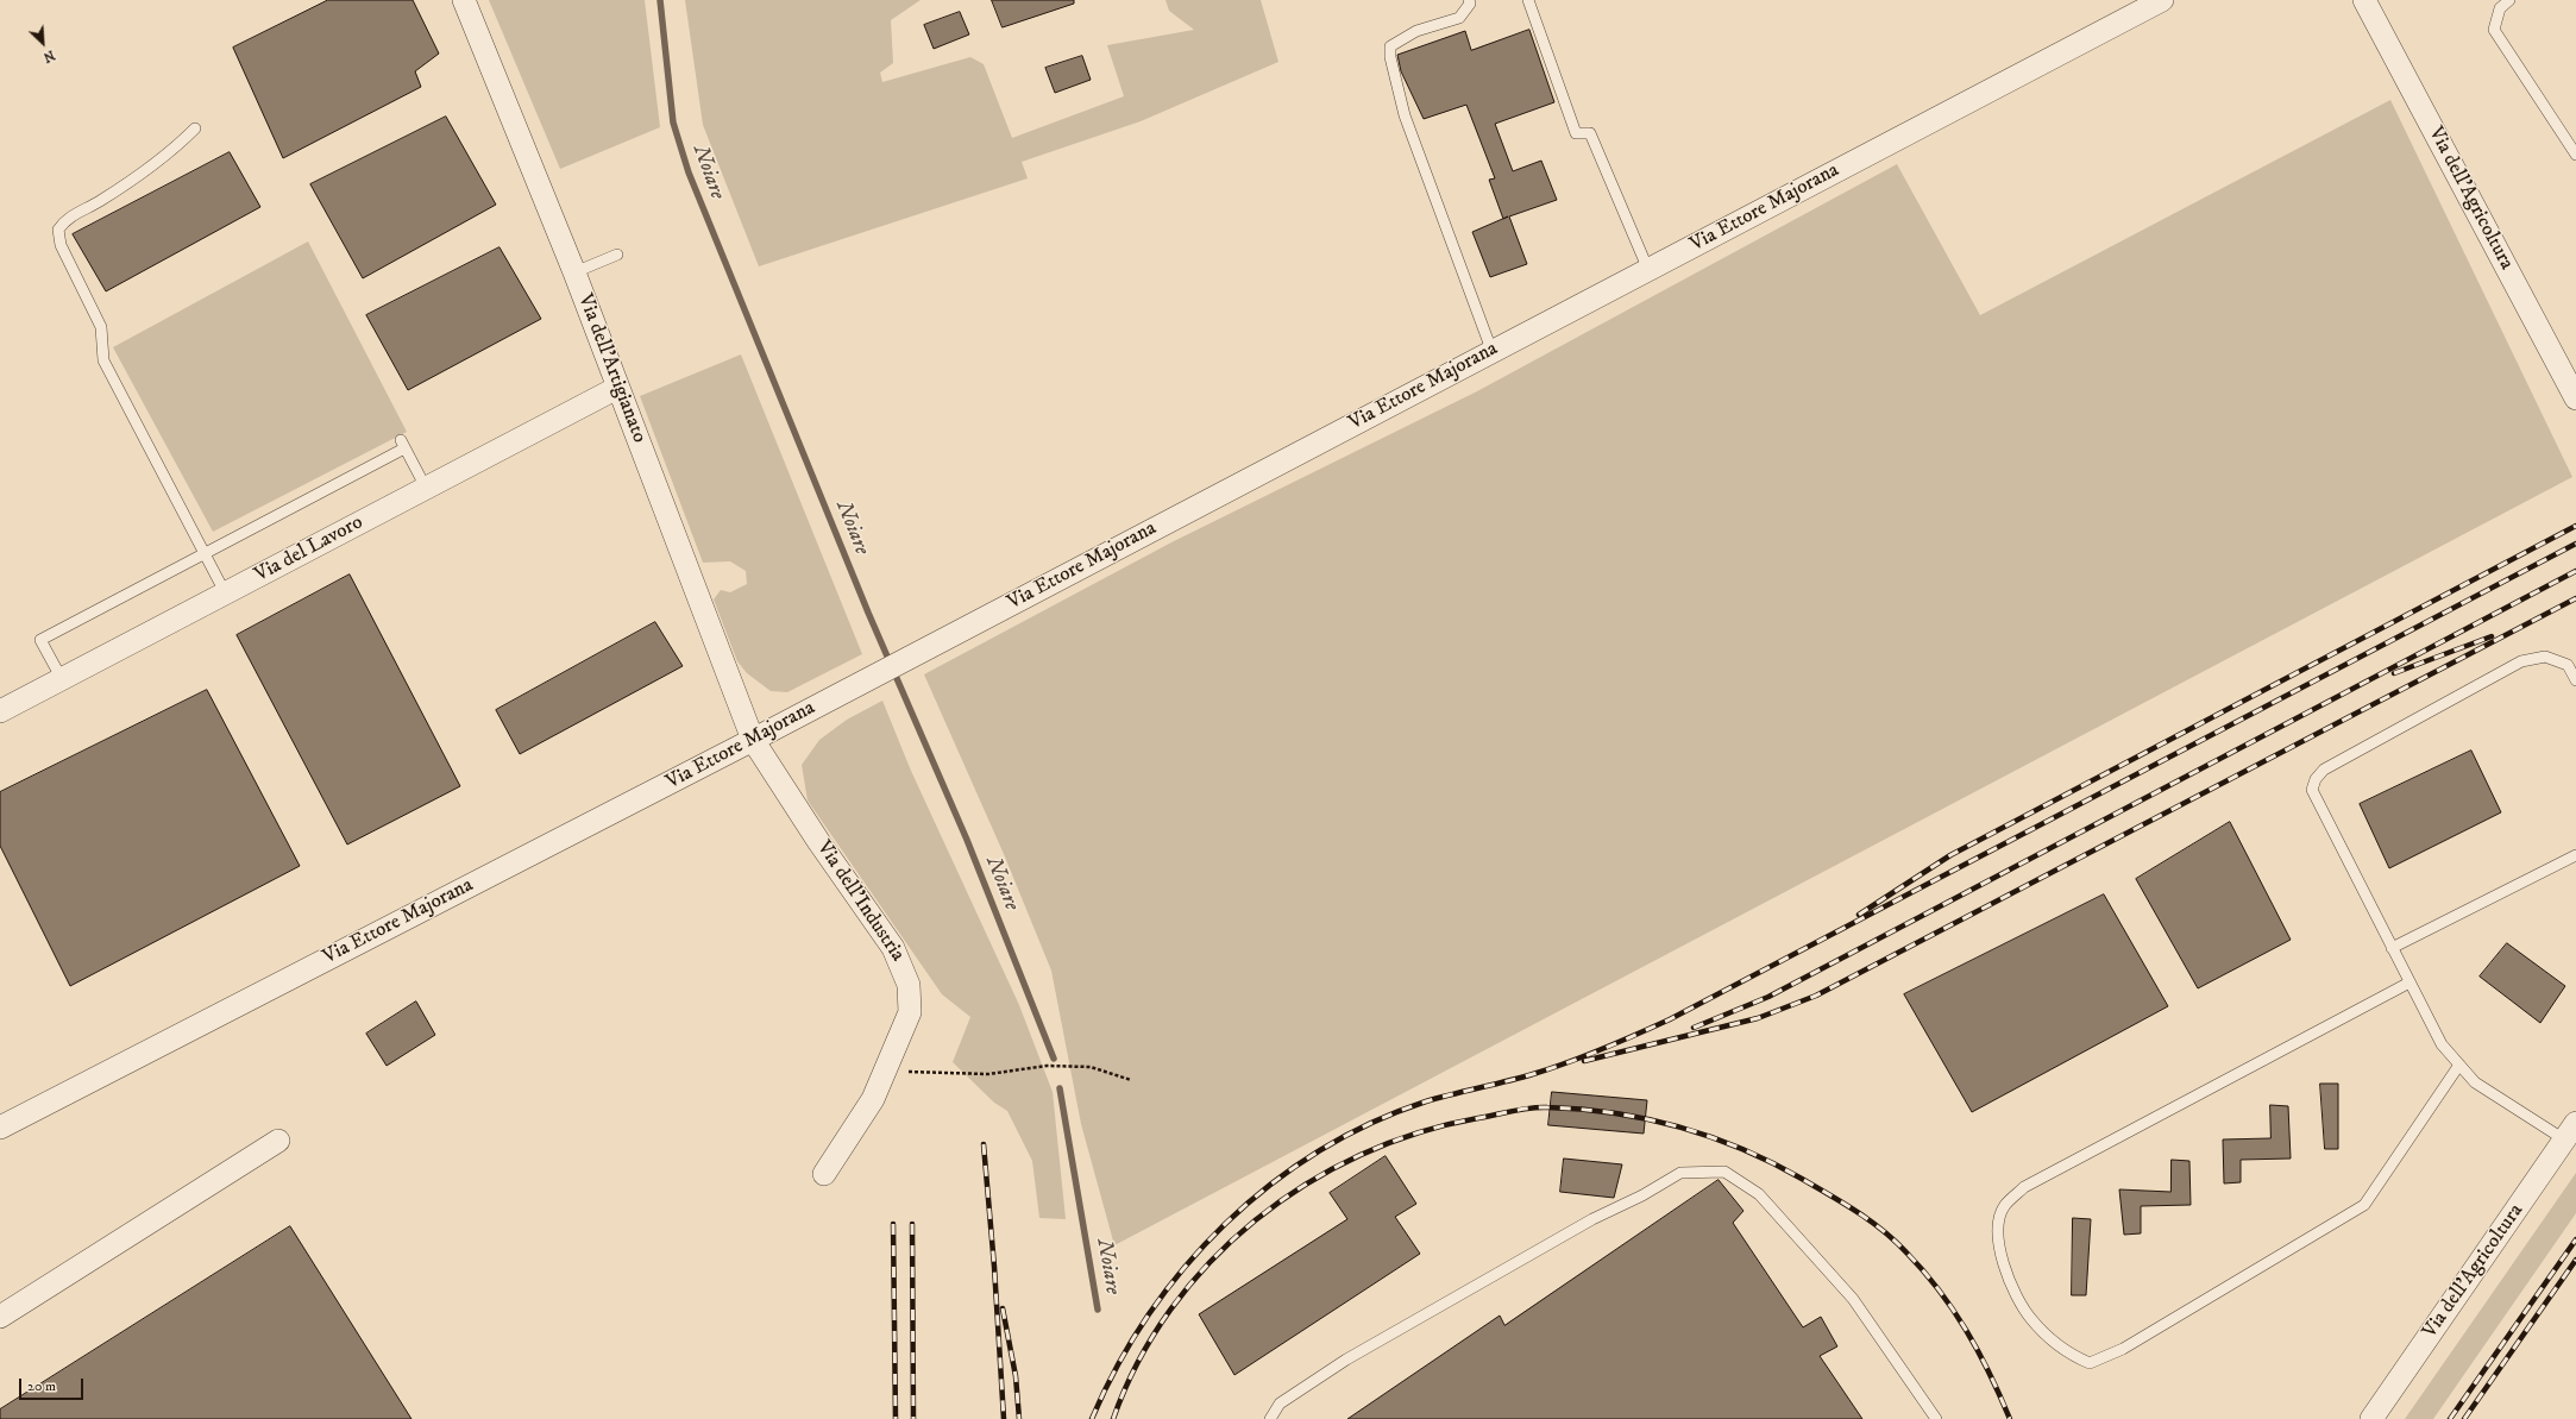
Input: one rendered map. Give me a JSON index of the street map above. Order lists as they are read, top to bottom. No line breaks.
{"streets":{"street":["Via dell'Agricoltura","Via Ettore Majorana","Via dell'Artigianato","Via del Lavoro","Via dell'Industria"]},"crossings":[["Via Ettore Majorana","Via dell'Artigianato"],["Via Ettore Majorana","Via dell'Industria"],["Via dell'Artigianato","Via del Lavoro"],["Via dell'Artigianato","Via dell'Industria"]],"water":["Noiare"],"scale_bar":"20 m","north":"bottom right"}
